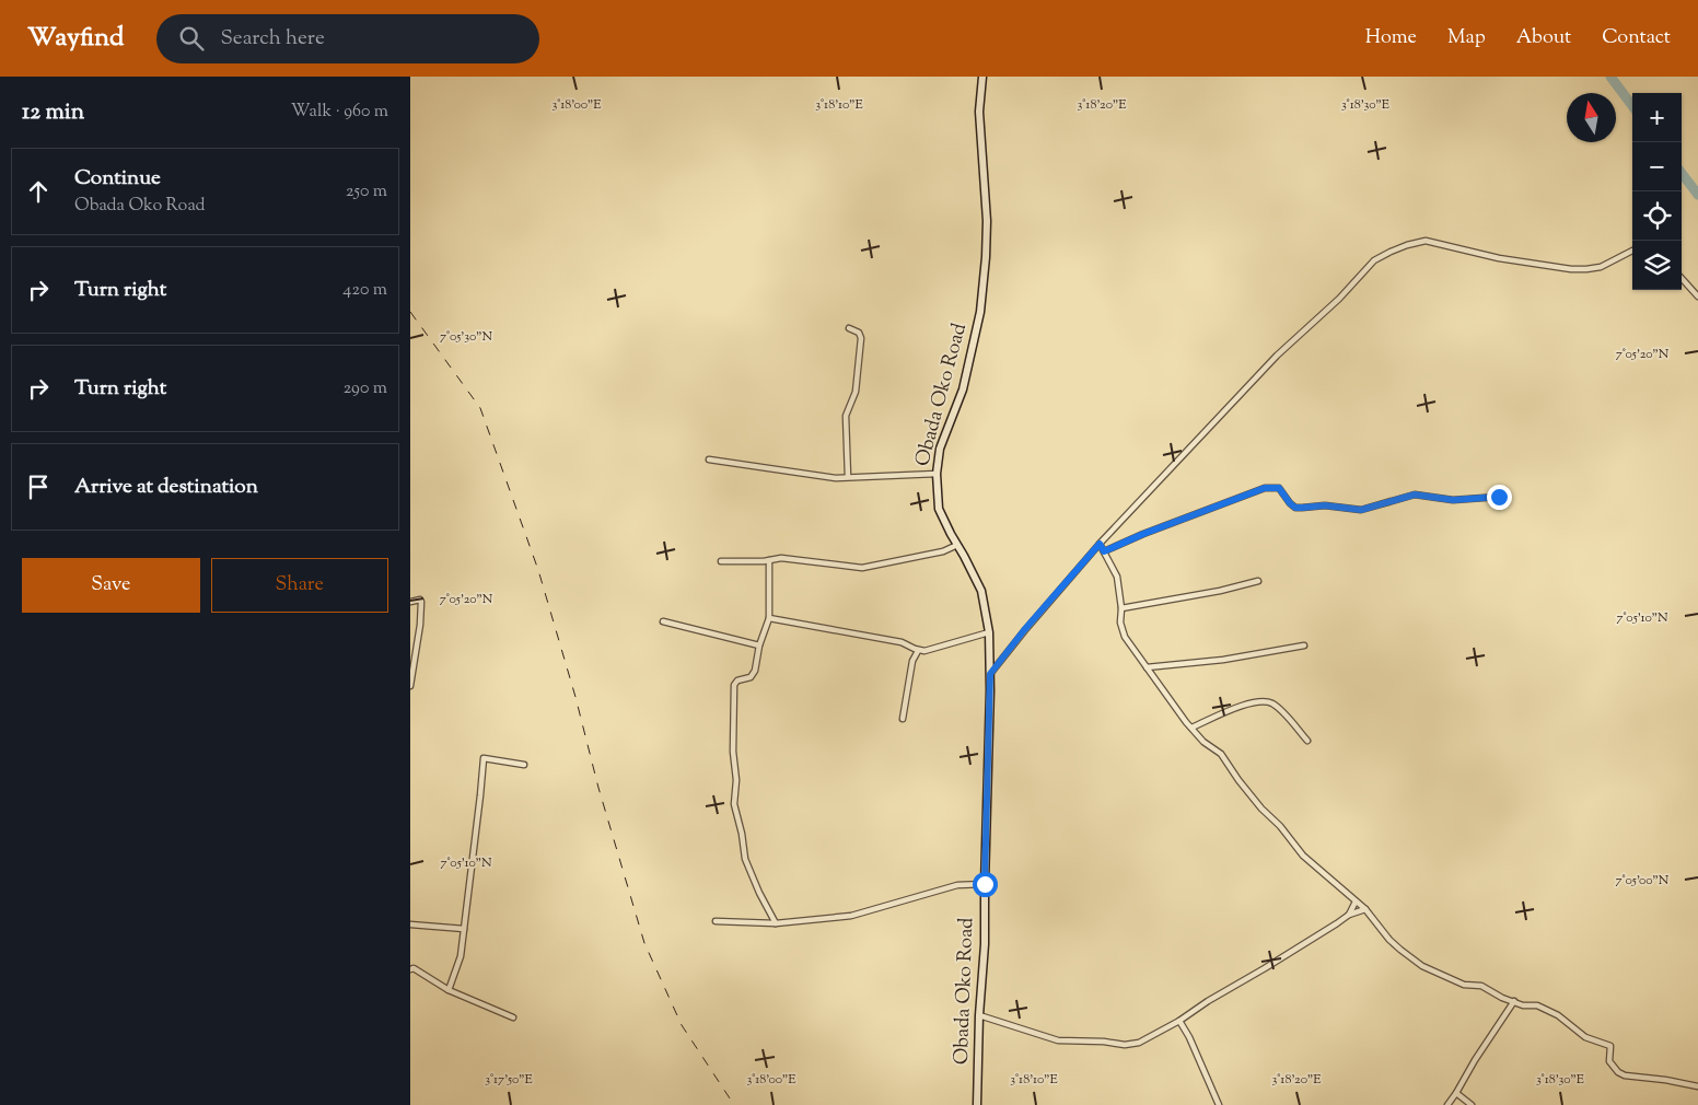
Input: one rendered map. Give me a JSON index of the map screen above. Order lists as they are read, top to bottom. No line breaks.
{"streets":{"main road":["Obada Oko Road"]},"north":"top","page":{"header":"Wayfind","search":"Search here","nav":["Home","Map","About","Contact"],"heading":["12 min","Walk · 960 m"],"map_buttons":["+","−"],"list":[["Continue","Obada Oko Road","250 m"],["Turn right","420 m"],["Turn right","290 m"],"Arrive at destination"],"buttons":["Save","Share"]},"coordinates":["3°18'00\"E","3°18'10\"E","3°18'20\"E","3°18'30\"E","7°05'30\"N","7°05'20\"N","7°05'10\"N","7°05'00\"N","3°17'50\"E"]}
